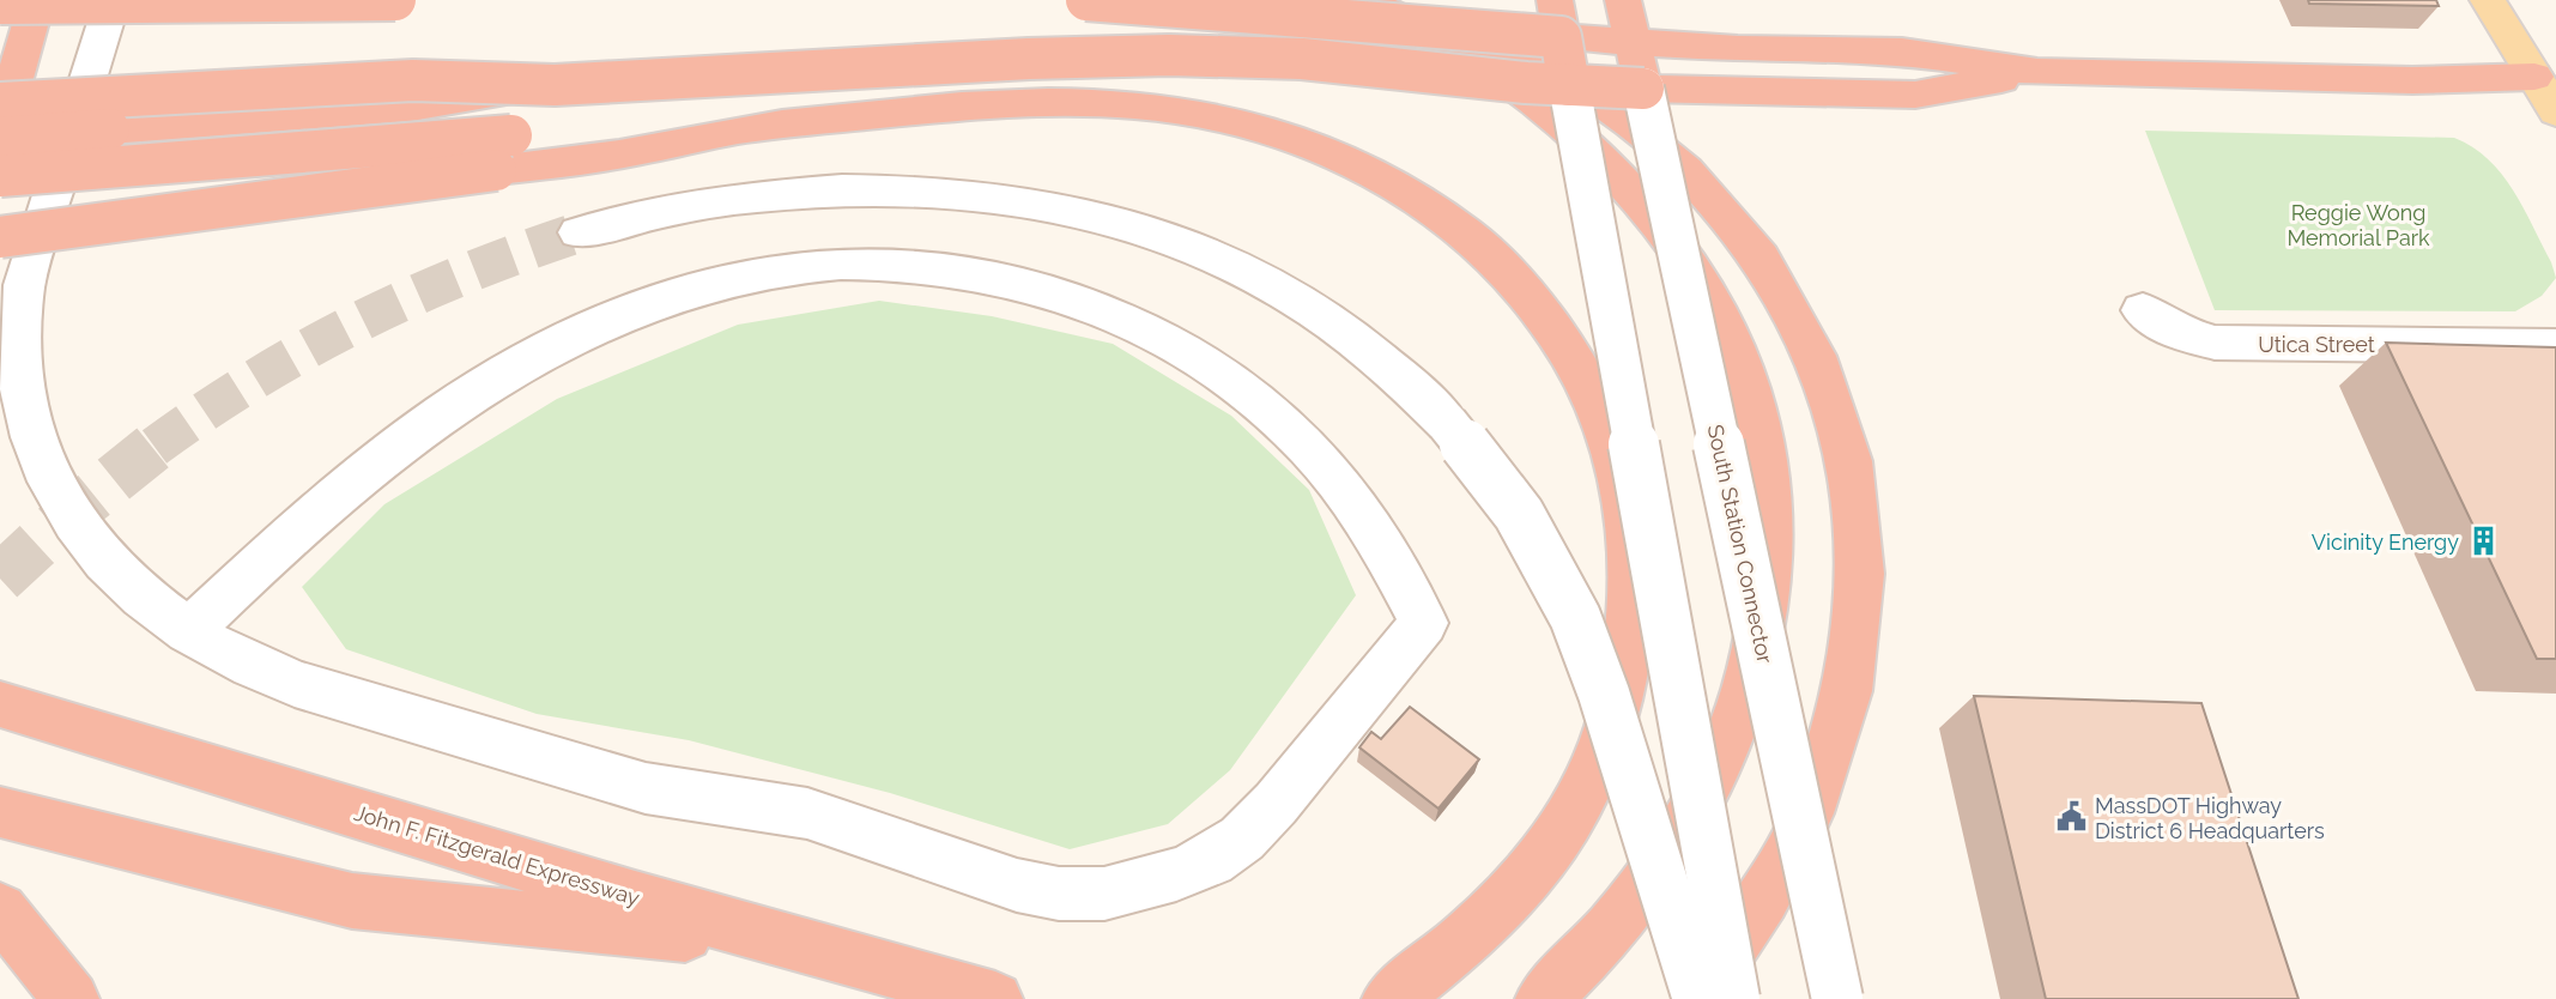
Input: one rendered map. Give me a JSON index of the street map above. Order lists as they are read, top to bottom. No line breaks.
{"streets":{"highway":["John F. Fitzgerald Expressway"],"street":["Utica Street","South Station Connector"]},"parks":["Reggie Wong Memorial Park"],"places":{"building":["Vicinity Energy"],"public building":["MassDOT Highway District 6 Headquarters"]}}
